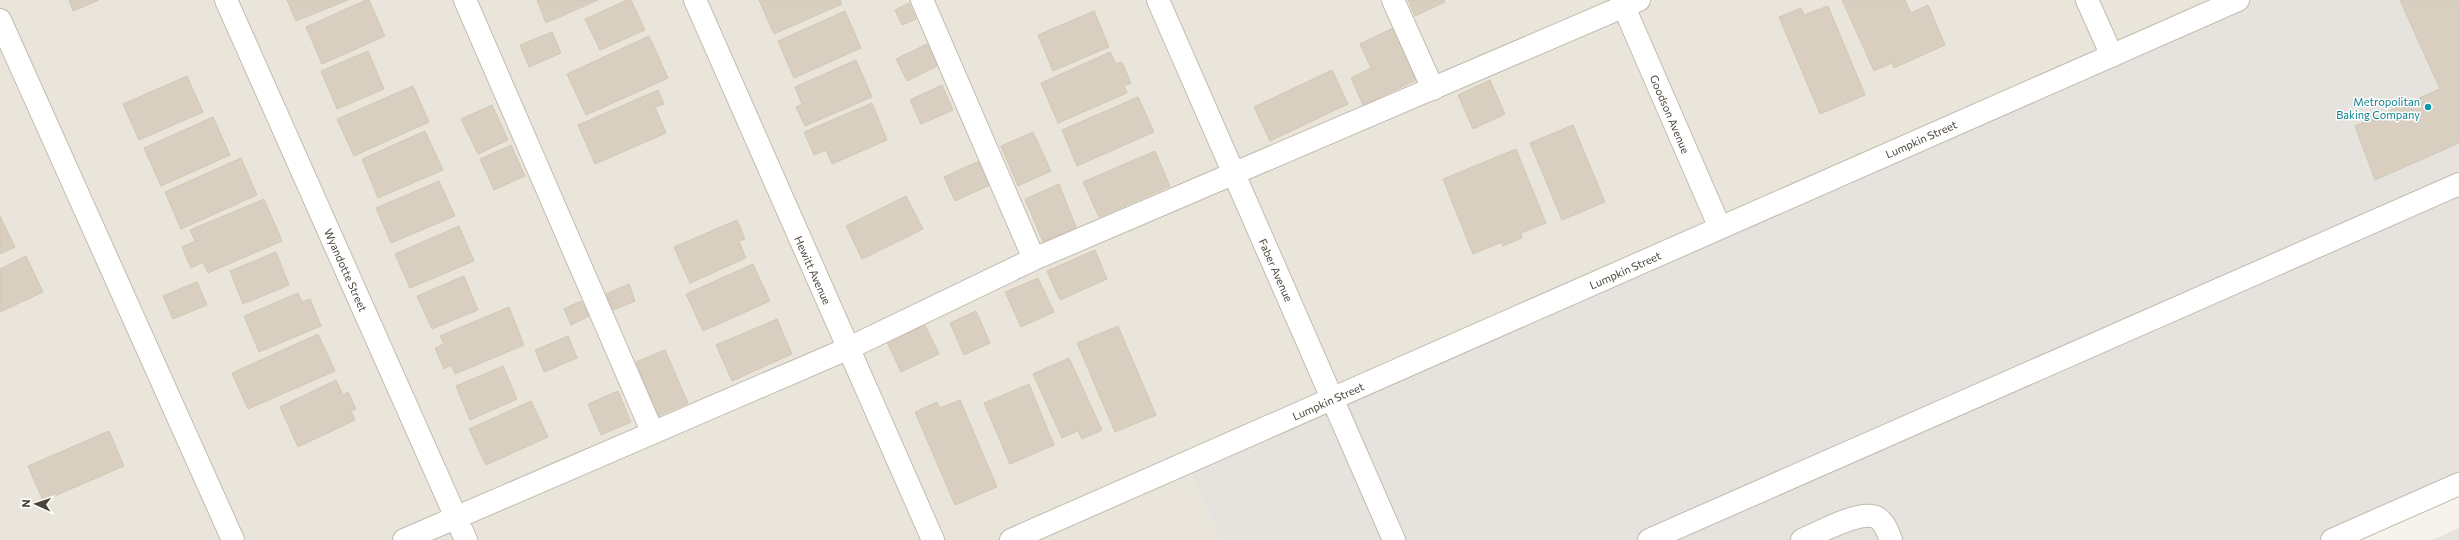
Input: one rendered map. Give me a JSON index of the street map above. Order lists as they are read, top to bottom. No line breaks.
{"streets":{"street":["Goodson Avenue","Lumpkin Street","Wyandotte Street","Hewitt Avenue","Faber Avenue"]},"crossings":[["Goodson Avenue","Lumpkin Street"],["Lumpkin Street","Faber Avenue"]],"places":["Metropolitan Baking Company"],"north":"left"}
